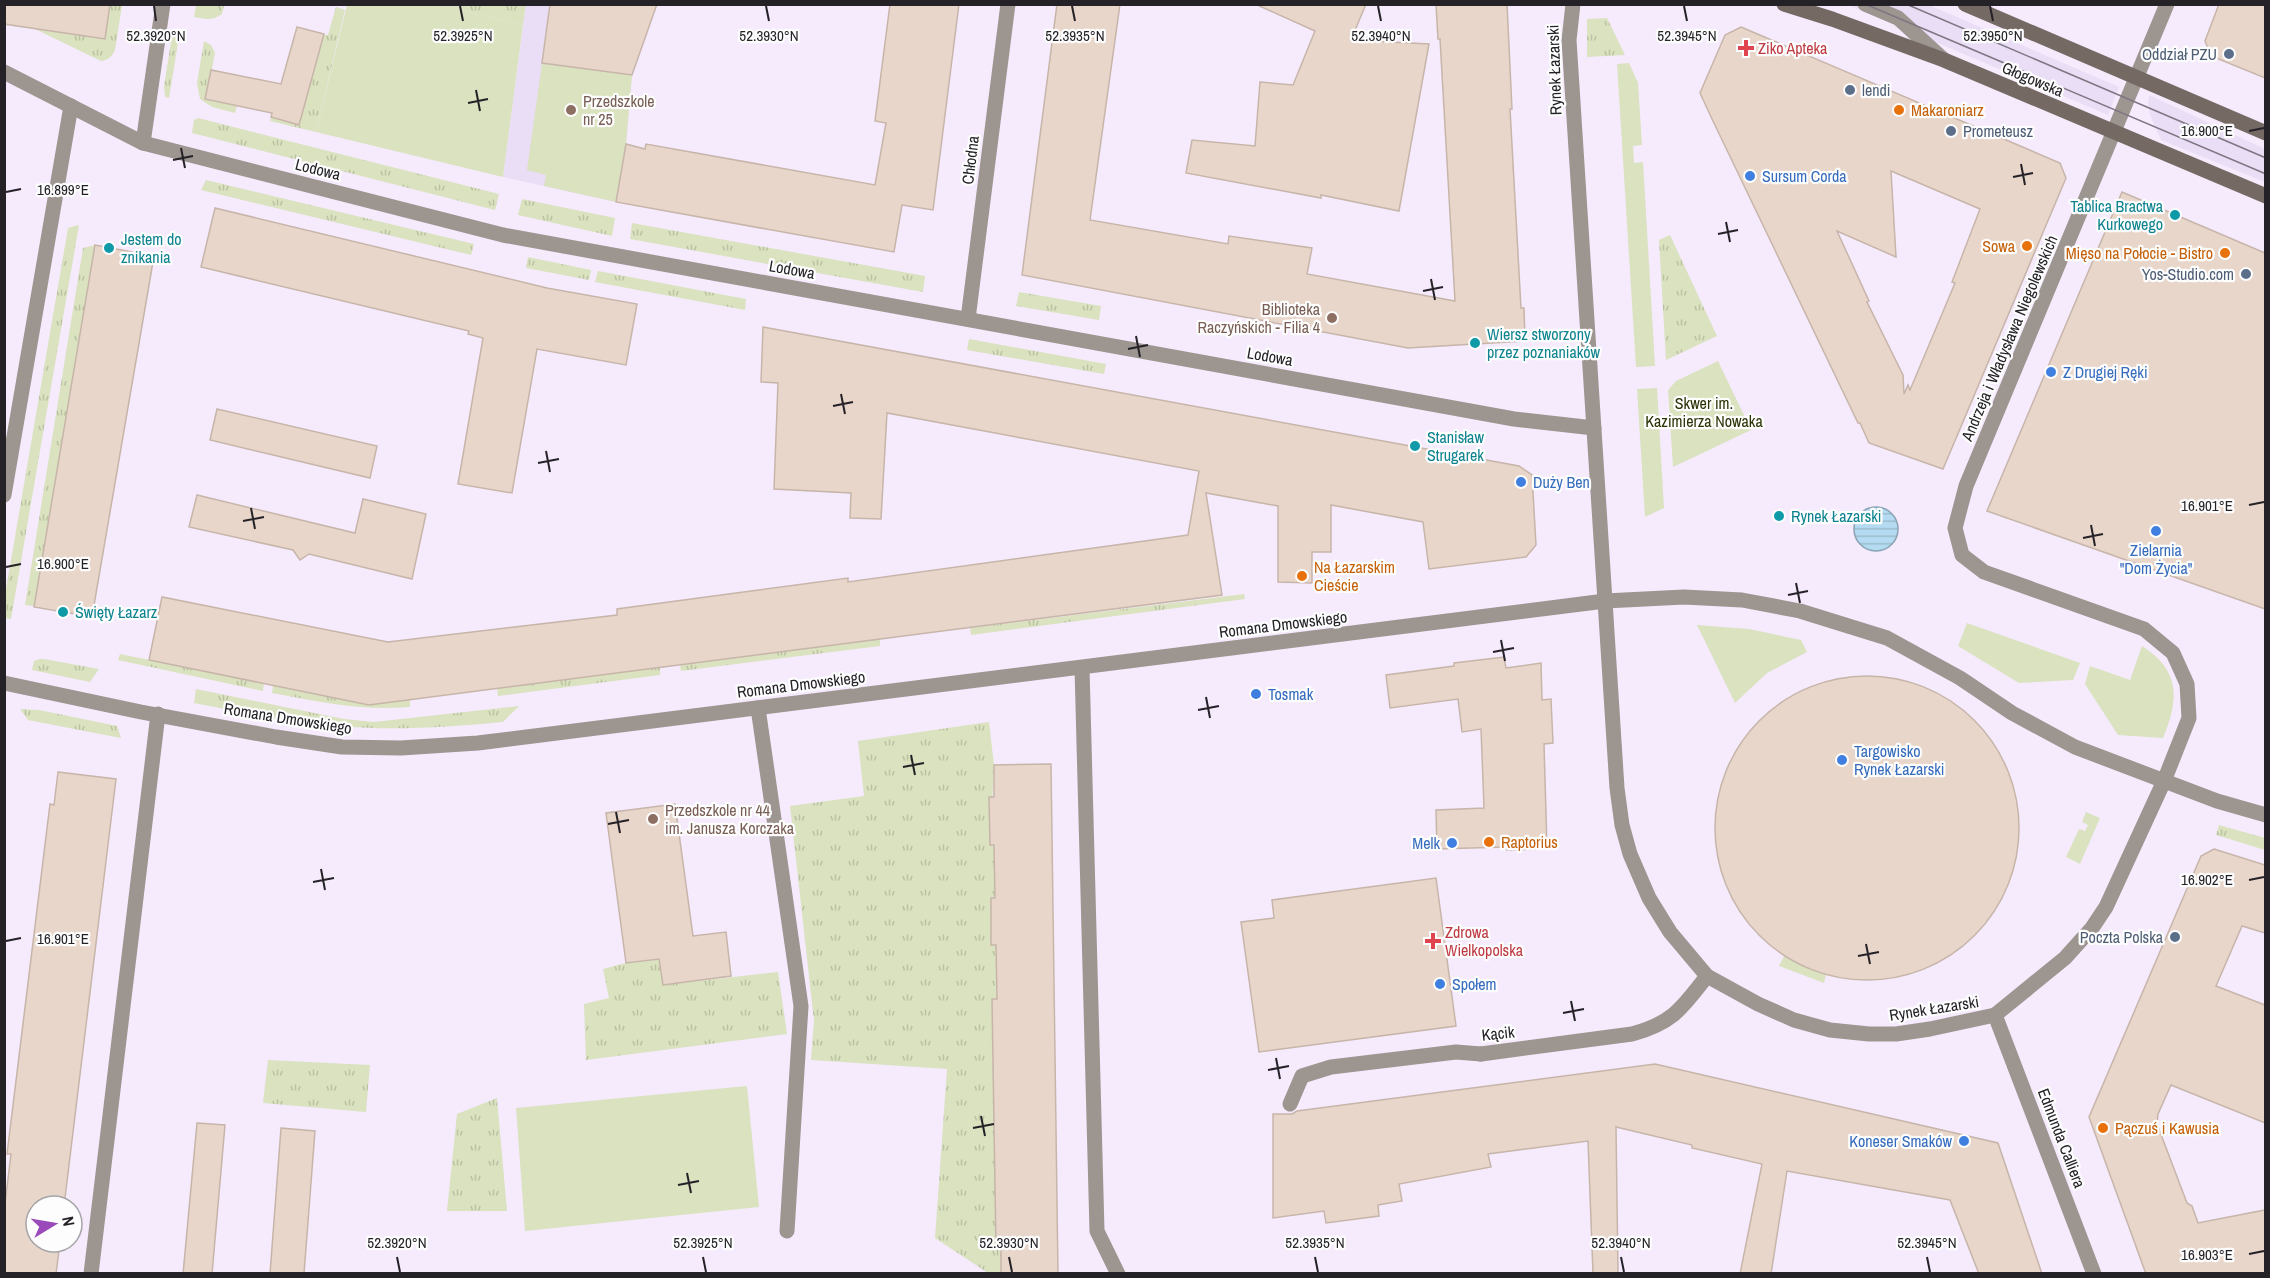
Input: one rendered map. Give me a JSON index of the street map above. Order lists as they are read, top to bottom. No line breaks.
{"streets":{"street":["Rynek Łazarski","Głogowska","Chłodna","Lodowa","Andrzeja i Władysława Niegolewskich","Romana Dmowskiego","Kącik","Edmunda Calliera"]},"crossings":[["Rynek Łazarski","Lodowa"],["Rynek Łazarski","Andrzeja i Władysława Niegolewskich"],["Rynek Łazarski","Romana Dmowskiego"],["Rynek Łazarski","Kącik"],["Rynek Łazarski","Edmunda Calliera"],["Głogowska","Andrzeja i Władysława Niegolewskich"],["Chłodna","Lodowa"]],"parks":["Skwer im. Kazimierza Nowaka"],"places":{"health":["Ziko Apteka","Zdrowa Wielkopolska"],"other":["Oddział PZU","lendi","Przedszkole nr 25","Makaroniarz","Prometeusz","Sursum Corda","Tablica Bractwa Kurkowego","Sowa","Jestem do znikania","Mięso na Połocie - Bistro","Yos-Studio.com","Biblioteka Raczyńskich - Filia 4","Wiersz stworzony przez poznaniaków","Z Drugiej Ręki","Stanisław Strugarek","Duży Ben","Rynek Łazarski","Zielarnia \"Dom Życia\"","Na Łazarskim Cieście","Święty Łazarz","Tosmak","Targowisko Rynek Łazarski","Przedszkole nr 44 im. Janusza Korczaka","Raptorius","Melk","Poczta Polska","Społem","Pączuś i Kawusia","Koneser Smaków"]},"north":"right","coordinates":["52.3920°N","52.3925°N","52.3930°N","52.3935°N","52.3940°N","52.3945°N","52.3950°N","16.900°E","16.899°E","16.901°E","16.902°E","16.903°E"]}
